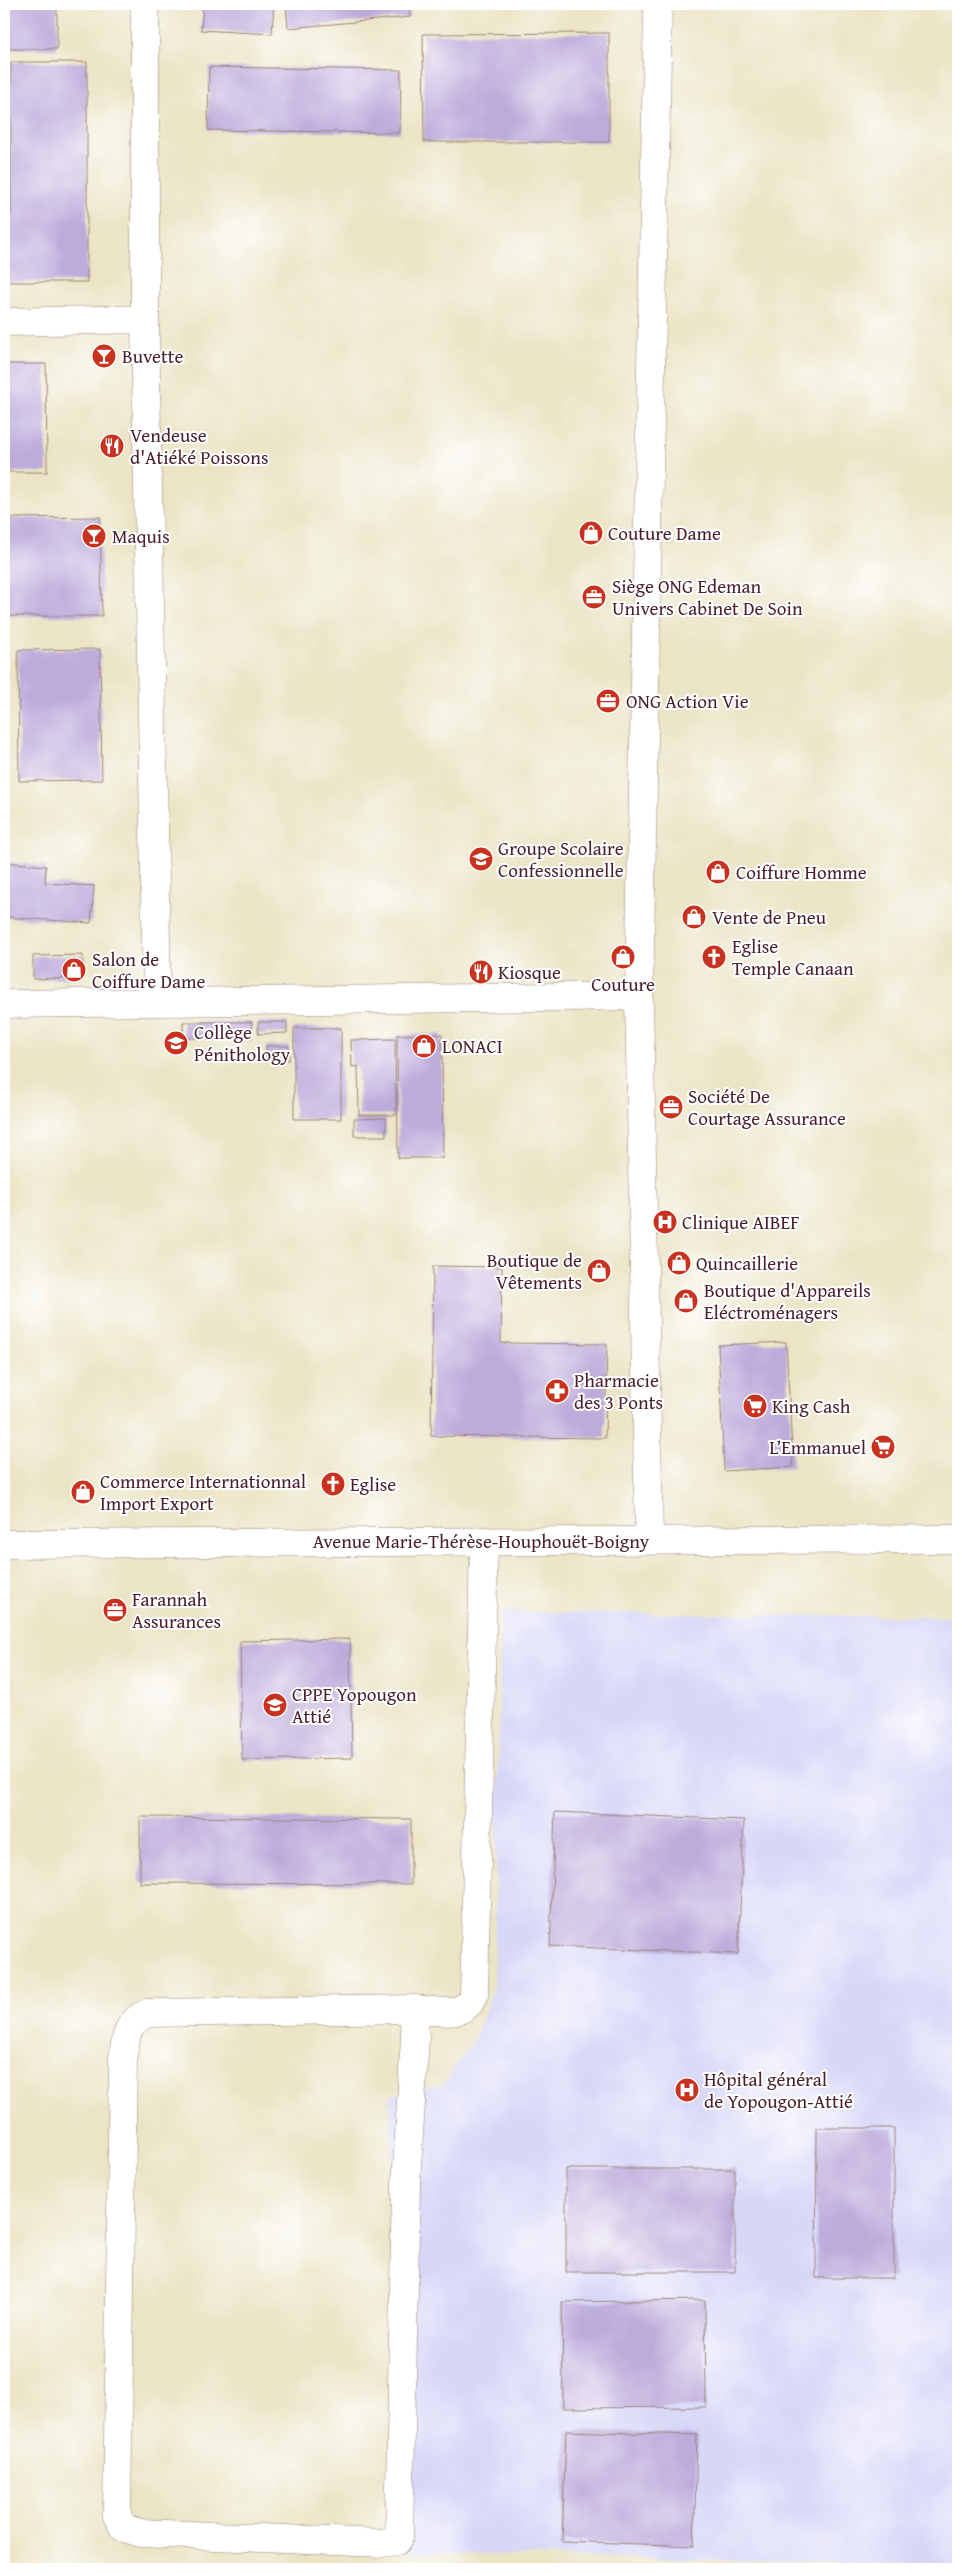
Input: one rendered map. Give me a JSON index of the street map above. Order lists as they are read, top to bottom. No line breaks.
{"streets":{"street":["Avenue Marie-Thérèse-Houphouët-Boigny"]},"places":{"bar":["Buvette","Maquis"],"restaurant":["Vendeuse d'Atiéké Poissons","Kiosque"],"shop":["Couture Dame","Coiffure Homme","Vente de Pneu","Couture","Salon de Coiffure Dame","LONACI","Quincaillerie","Boutique de Vêtements","Boutique d'Appareils Eléctroménagers","Commerce Internationnal Import Export"],"office":["Siège ONG Edeman Univers Cabinet De Soin","ONG Action Vie","Société De Courtage Assurance","Farannah Assurances"],"school or university":["Groupe Scolaire Confessionnelle","Collège Pénithology","CPPE Yopougon Attié"],"church":["Eglise Temple Canaan","Eglise"],"hospital":["Clinique AIBEF","Hôpital général de Yopougon-Attié"],"pharmacy":["Pharmacie des 3 Ponts"],"supermarket":["King Cash","L’Emmanuel"]}}
